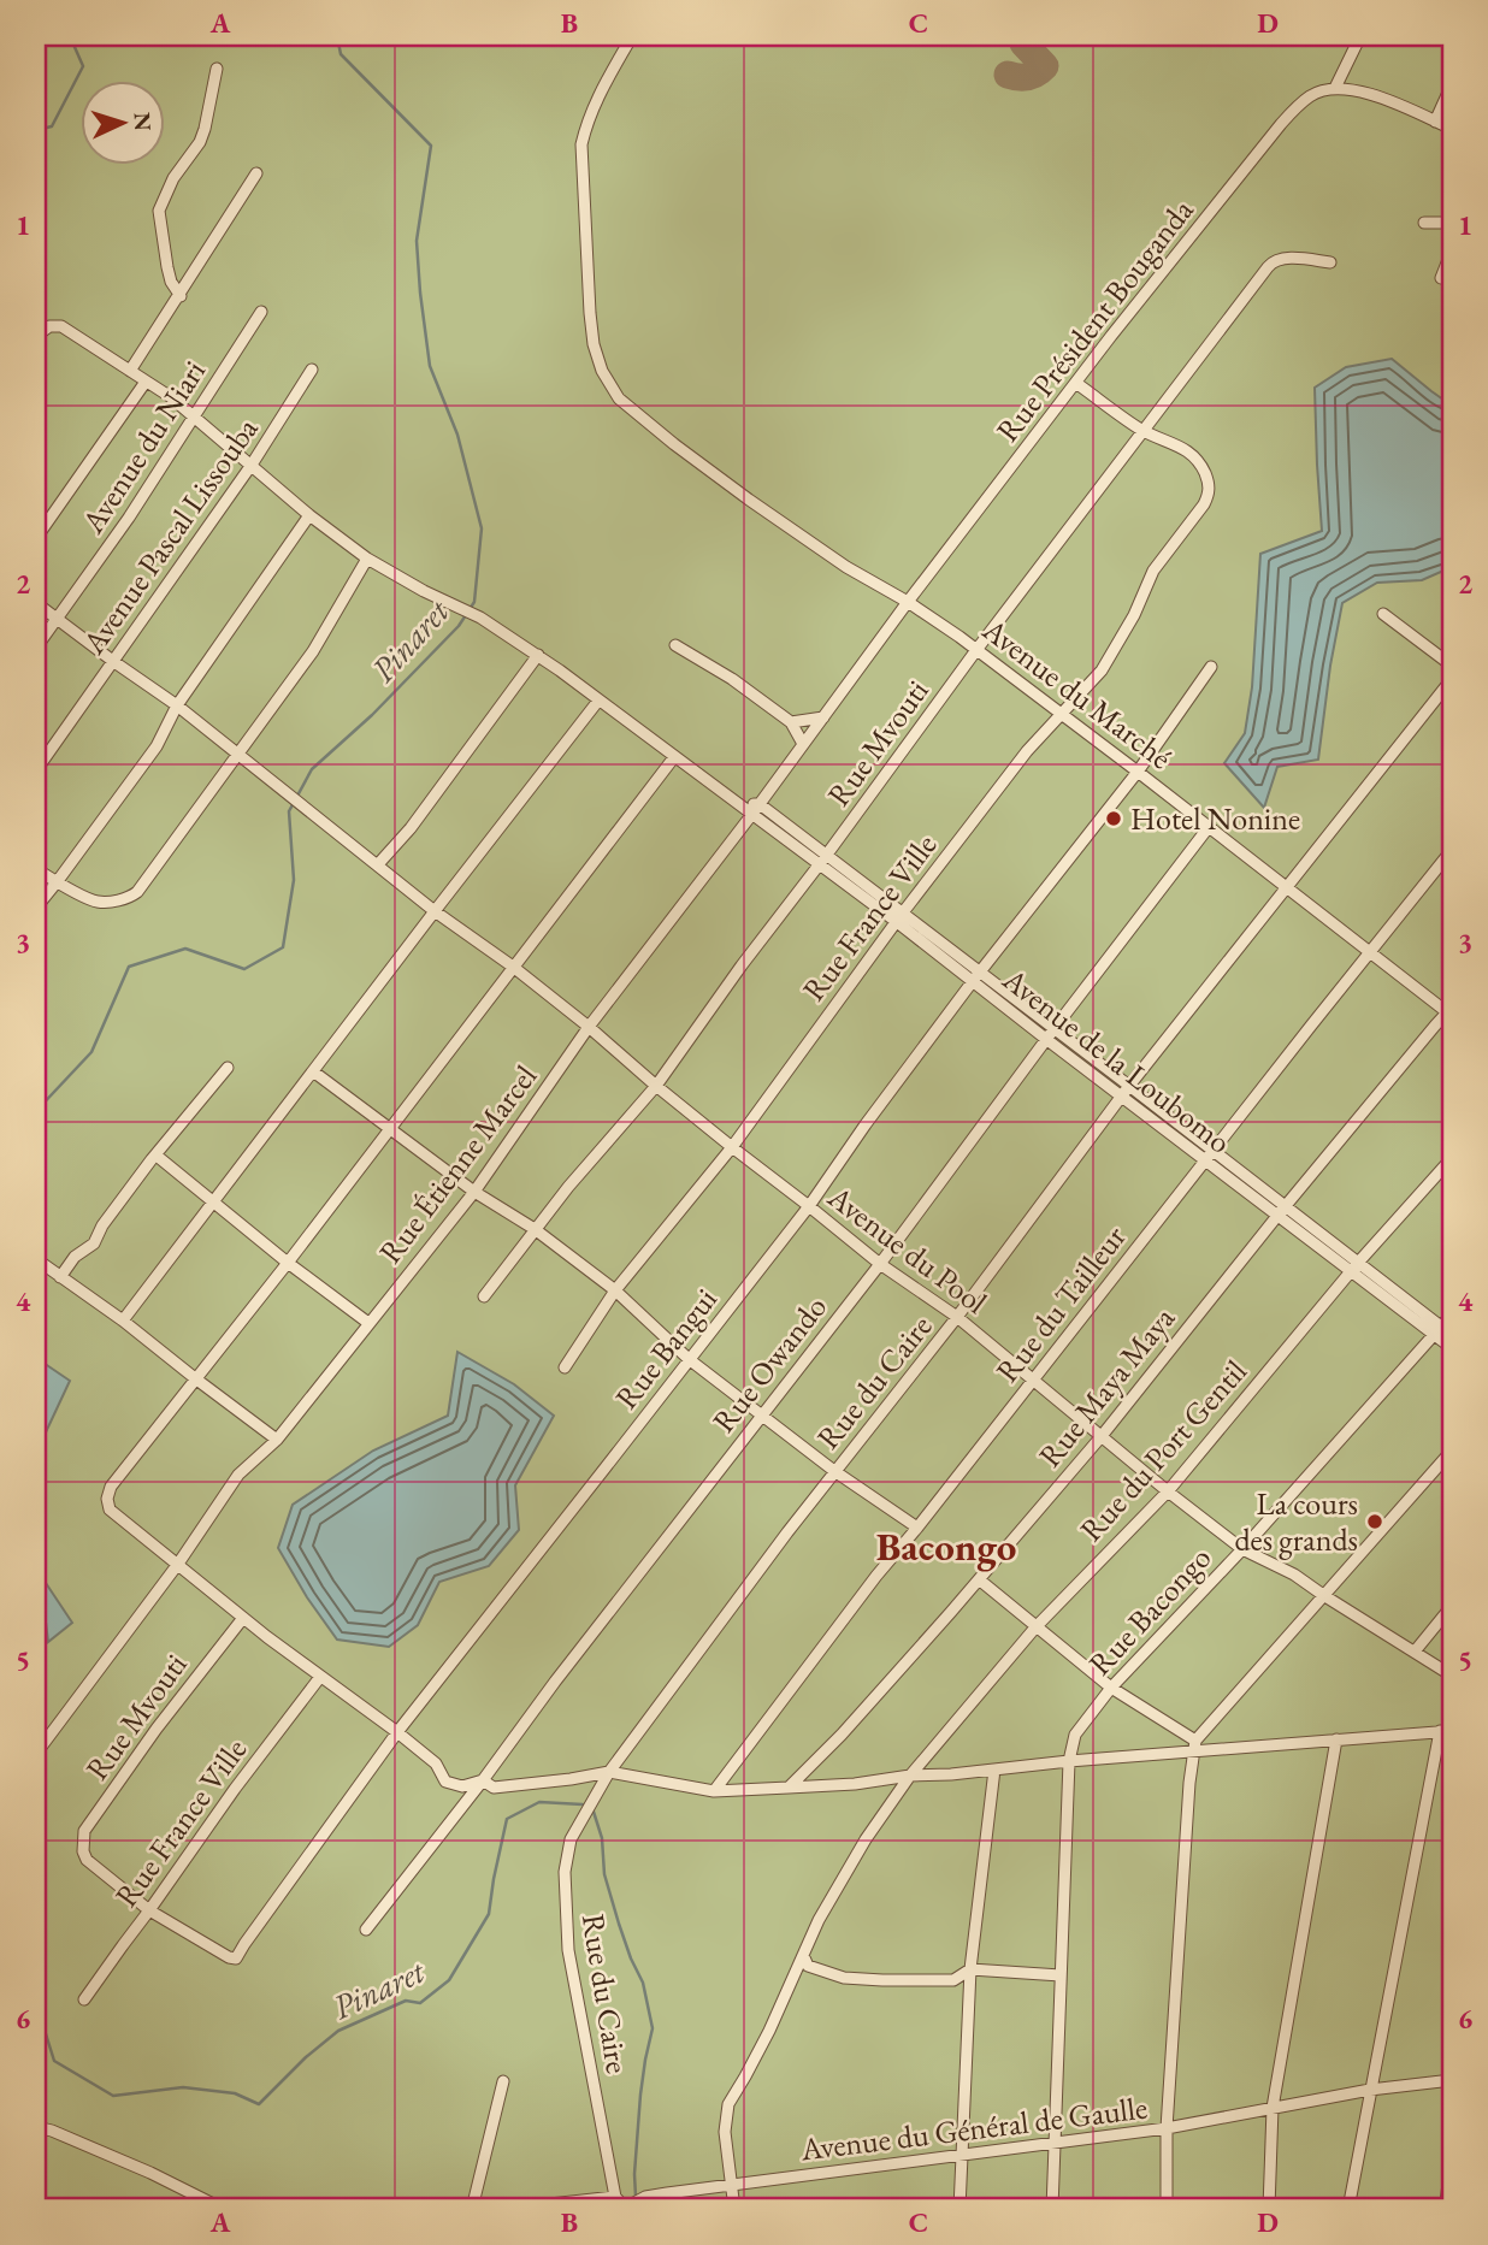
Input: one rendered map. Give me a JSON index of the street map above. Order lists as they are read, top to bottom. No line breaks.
{"streets":{"street":["Rue Président Bouganda","Avenue du Niari","Avenue Pascal Lissouba","Avenue du Marché","Rue Mvouti","Rue France Ville","Avenue de la Loubomo","Rue Étienne Marcel","Avenue du Pool","Rue du Tailleur","Rue Bangui","Rue Owando","Rue du Caire","Rue Maya Maya","Rue du Port Gentil","Rue Bacongo","Avenue du Général de Gaulle"]},"crossings":[["Rue Président Bouganda","Avenue du Marché"],["Rue Président Bouganda","Rue Étienne Marcel"],["Avenue du Niari","Avenue du Pool"],["Avenue Pascal Lissouba","Avenue du Pool"],["Avenue du Marché","Rue Mvouti"],["Avenue du Marché","Rue France Ville"],["Avenue du Marché","Rue Étienne Marcel"],["Avenue du Marché","Rue du Tailleur"],["Avenue du Marché","Rue Bangui"],["Avenue du Marché","Rue Owando"],["Avenue du Marché","Rue du Caire"],["Avenue du Marché","Rue Maya Maya"],["Rue Mvouti","Rue France Ville"],["Rue Mvouti","Avenue de la Loubomo"],["Rue Mvouti","Avenue du Pool"],["Rue Mvouti","Rue Bangui"],["Rue France Ville","Avenue de la Loubomo"],["Rue France Ville","Avenue du Pool"],["Rue France Ville","Rue Bangui"],["Avenue de la Loubomo","Rue Étienne Marcel"],["Avenue de la Loubomo","Rue du Tailleur"],["Avenue de la Loubomo","Rue Bangui"],["Avenue de la Loubomo","Rue Owando"],["Avenue de la Loubomo","Rue du Caire"],["Avenue de la Loubomo","Rue Maya Maya"],["Avenue de la Loubomo","Rue du Port Gentil"],["Avenue de la Loubomo","Rue Bacongo"],["Rue Étienne Marcel","Avenue du Pool"],["Avenue du Pool","Rue du Tailleur"],["Avenue du Pool","Rue Bangui"],["Avenue du Pool","Rue Owando"],["Avenue du Pool","Rue du Caire"],["Avenue du Pool","Rue Maya Maya"],["Avenue du Pool","Rue du Port Gentil"],["Avenue du Pool","Rue Bacongo"],["Rue du Caire","Avenue du Général de Gaulle"],["Rue du Port Gentil","Avenue du Général de Gaulle"],["Rue Bacongo","Avenue du Général de Gaulle"]],"districts":["Bacongo"],"water":["Pinaret"],"places":["Hotel Nonine","La cours des grands"],"north":"right","grid":{"columns":["A","B","C","D"],"rows":["1","2","3","4","5","6"]}}
